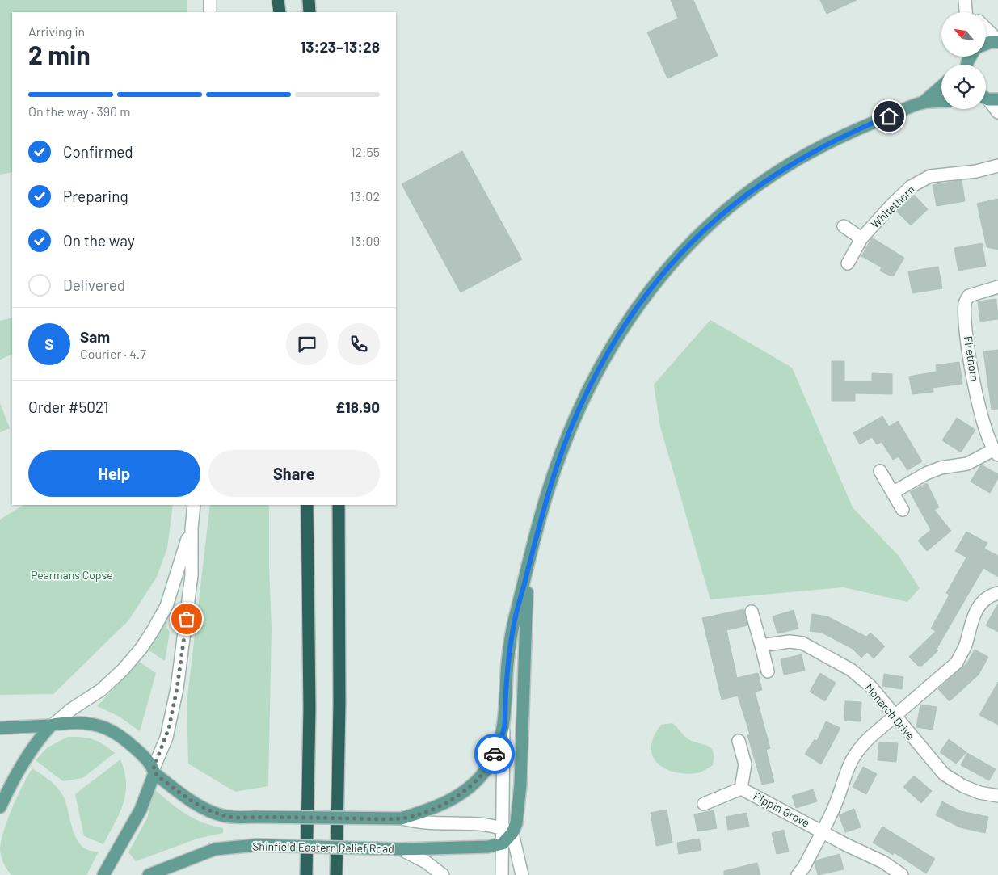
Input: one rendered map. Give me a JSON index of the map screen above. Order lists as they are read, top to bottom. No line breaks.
{"streets":{"main road":["Shinfield Eastern Relief Road"],"street":["Whitethorn","Firethorn","Monarch Drive","Pippin Grove"]},"parks":["Pearmans Copse"],"north":"top left","page":{"heading":["2 min","Arriving in","13:23–13:28"],"panel":["Sam","Courier · 4.7","Order #5021","£18.90"],"bar":"On the way · 390 m","list":[["Confirmed","12:55"],["Preparing","13:02"],["On the way","13:09"],"Delivered"],"round":"S","buttons":["Help","Share"]}}
